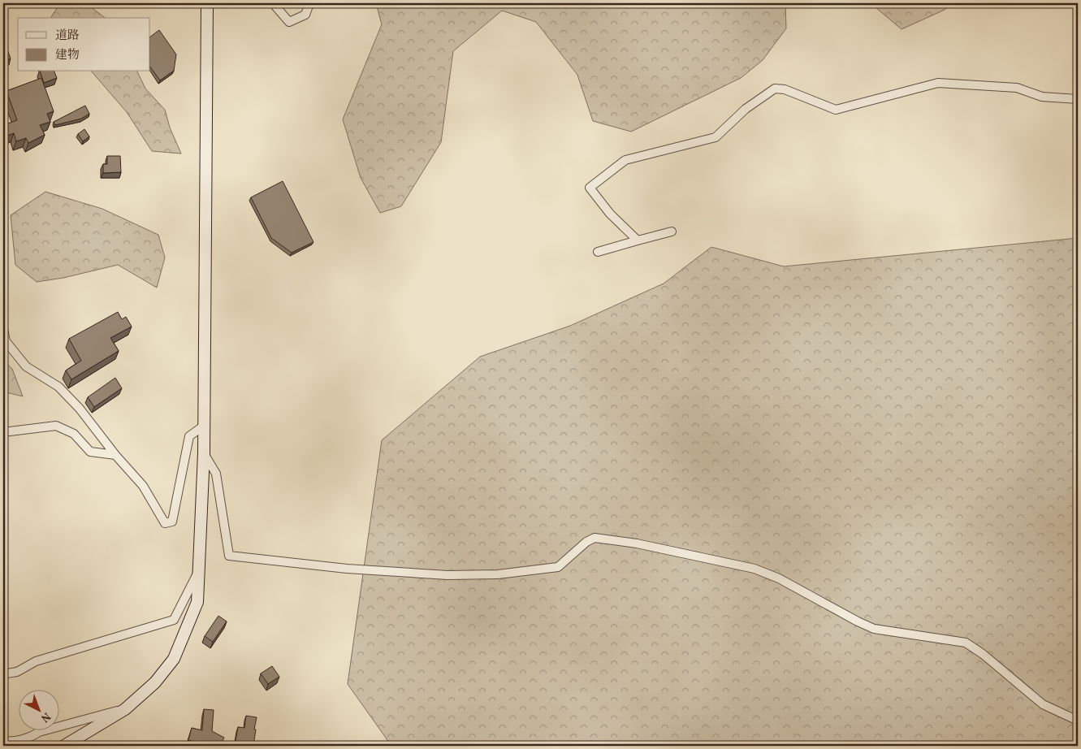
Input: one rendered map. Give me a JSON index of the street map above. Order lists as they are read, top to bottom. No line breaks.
{"legend":["道路","建物"],"north":"bottom right"}
